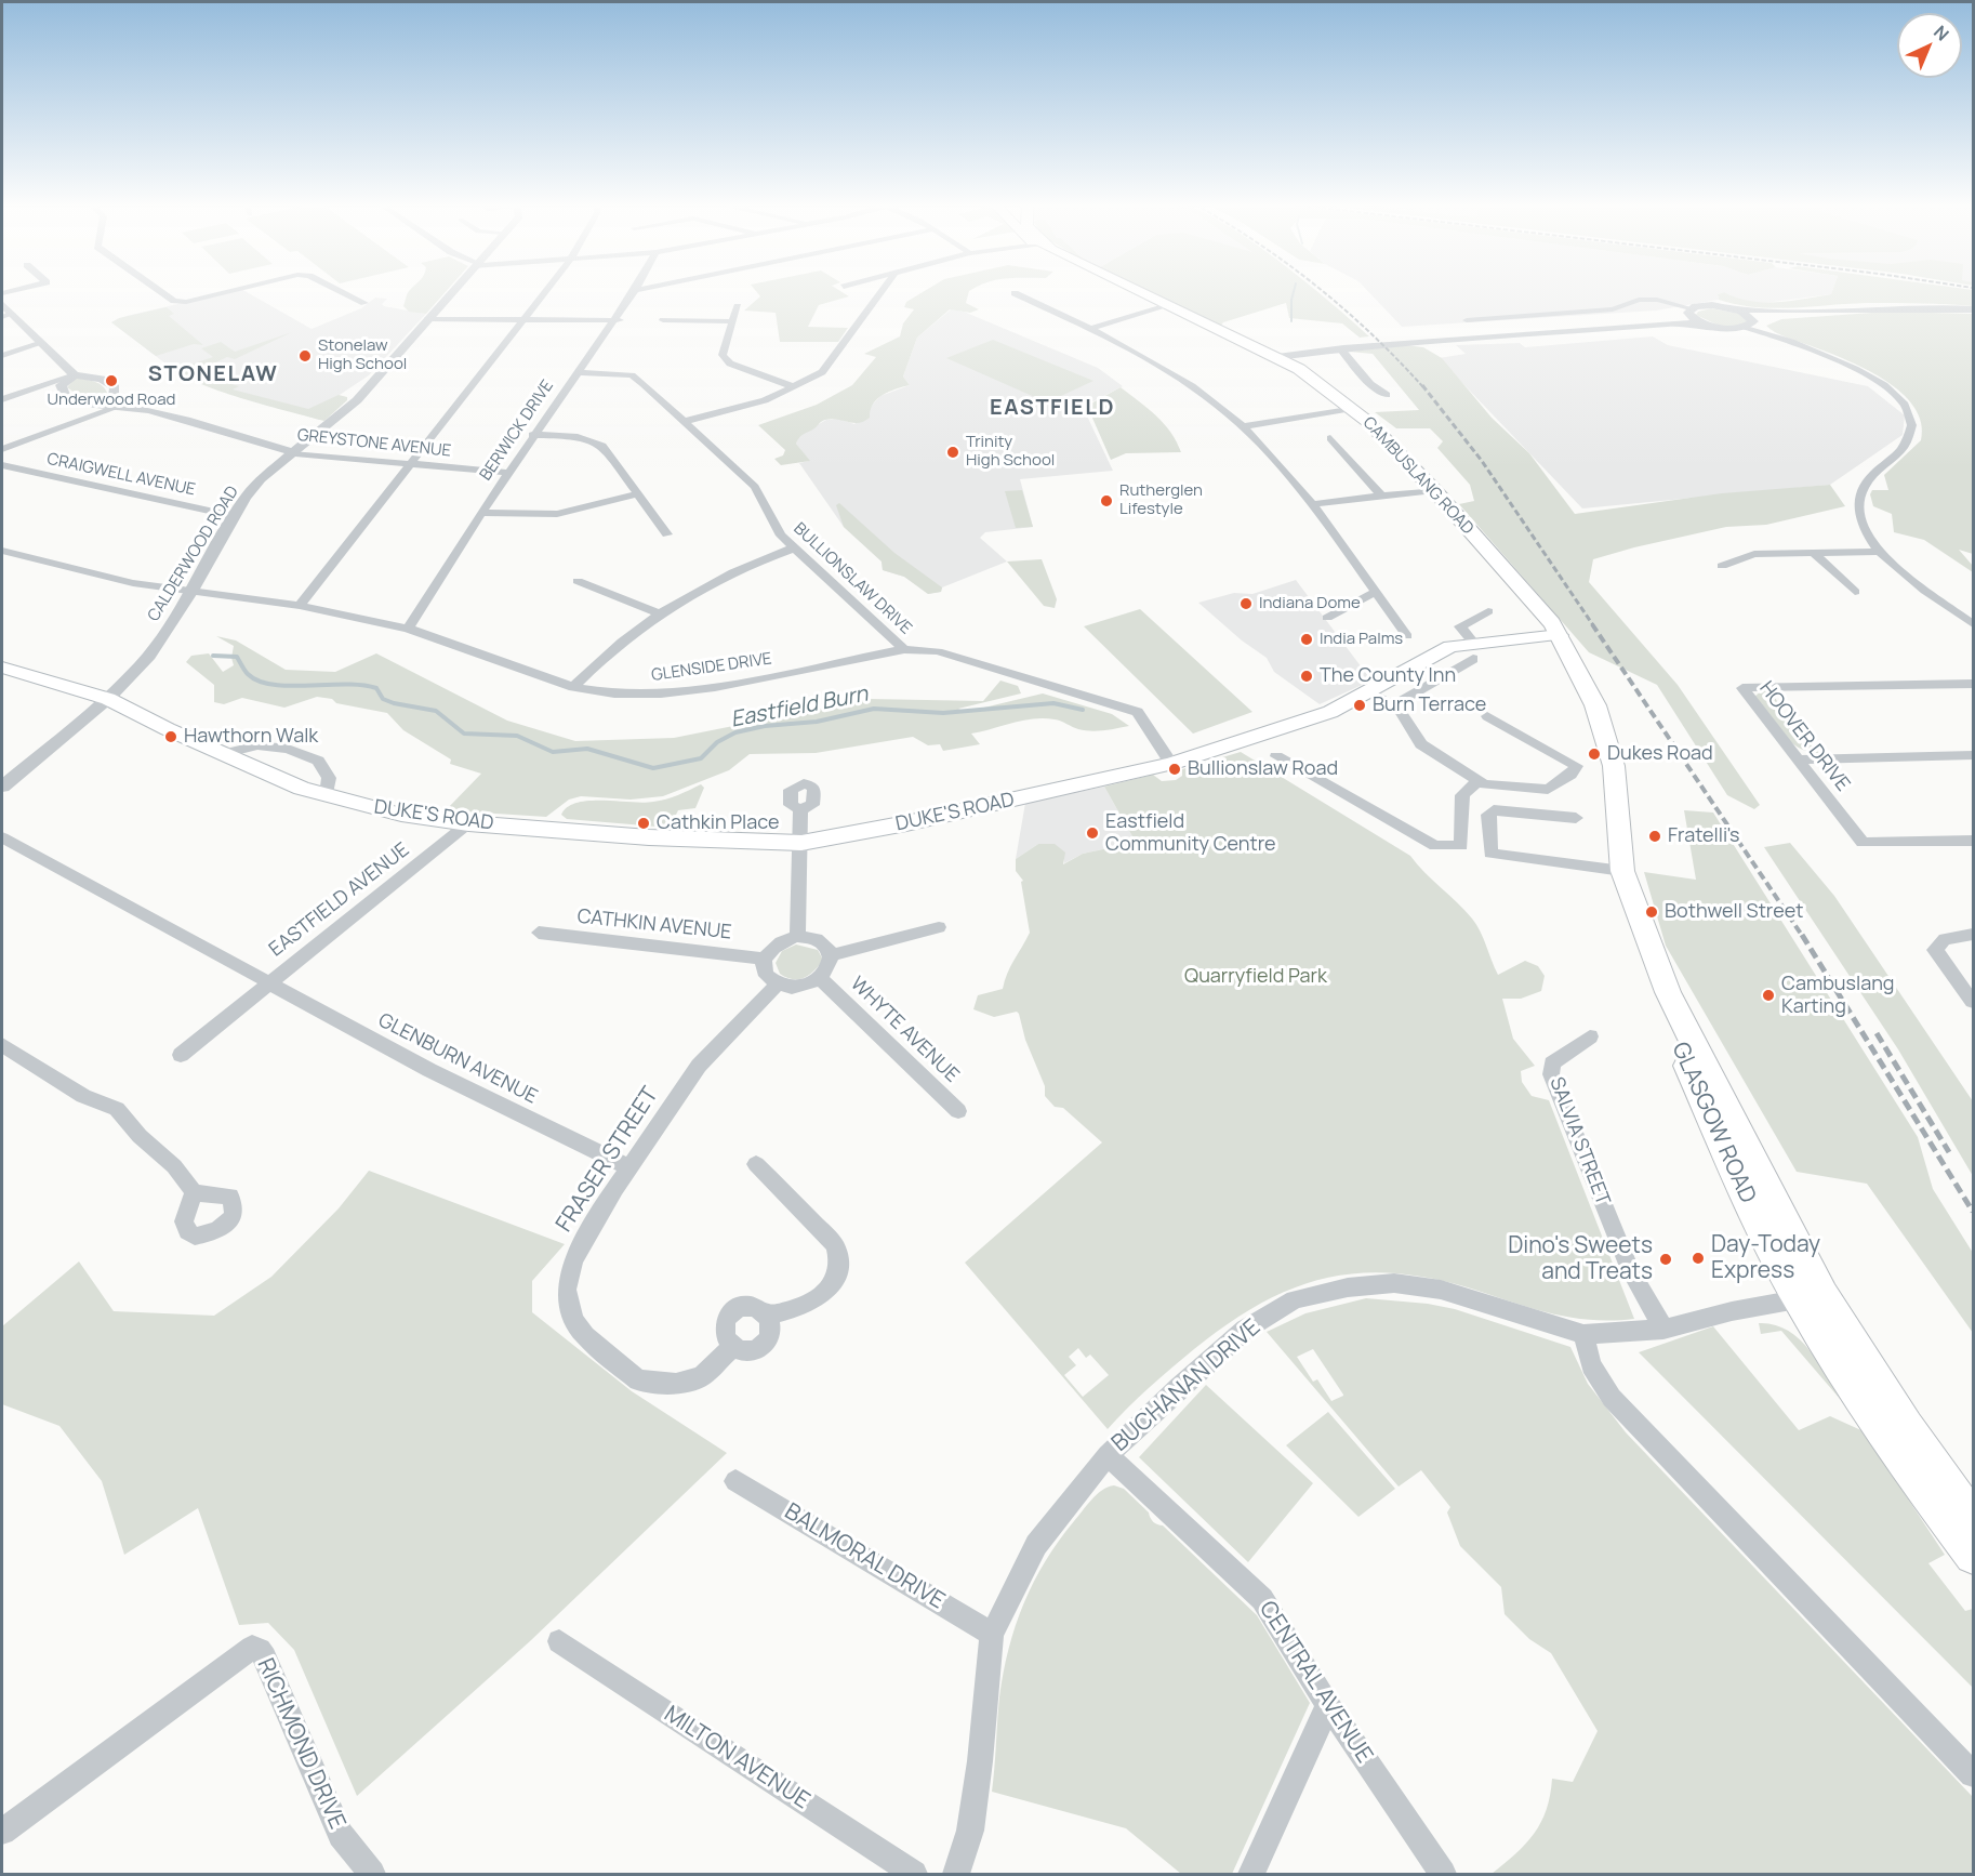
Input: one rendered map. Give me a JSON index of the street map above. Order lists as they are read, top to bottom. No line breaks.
{"streets":{"main road":["CAMBUSLANG ROAD","DUKE'S ROAD","GLASGOW ROAD"],"street":["BERWICK DRIVE","GREYSTONE AVENUE","CRAIGWELL AVENUE","CALDERWOOD ROAD","BULLIONSLAW DRIVE","GLENSIDE DRIVE","HOOVER DRIVE","EASTFIELD AVENUE","CATHKIN AVENUE","WHYTE AVENUE","GLENBURN AVENUE","SALVIA STREET","FRASER STREET","BUCHANAN DRIVE","BALMORAL DRIVE","CENTRAL AVENUE","RICHMOND DRIVE","MILTON AVENUE"]},"crossings":[["BERWICK DRIVE","GREYSTONE AVENUE"],["BERWICK DRIVE","BULLIONSLAW DRIVE"],["BERWICK DRIVE","GLENSIDE DRIVE"],["GREYSTONE AVENUE","CALDERWOOD ROAD"],["CRAIGWELL AVENUE","CALDERWOOD ROAD"],["CAMBUSLANG ROAD","DUKE'S ROAD"],["CAMBUSLANG ROAD","GLASGOW ROAD"],["CALDERWOOD ROAD","GLENSIDE DRIVE"],["CALDERWOOD ROAD","DUKE'S ROAD"],["BULLIONSLAW DRIVE","GLENSIDE DRIVE"],["GLENSIDE DRIVE","DUKE'S ROAD"],["DUKE'S ROAD","EASTFIELD AVENUE"],["DUKE'S ROAD","GLASGOW ROAD"],["EASTFIELD AVENUE","GLENBURN AVENUE"],["CATHKIN AVENUE","WHYTE AVENUE"],["CATHKIN AVENUE","FRASER STREET"],["WHYTE AVENUE","FRASER STREET"],["GLENBURN AVENUE","FRASER STREET"],["GLASGOW ROAD","BUCHANAN DRIVE"],["SALVIA STREET","BUCHANAN DRIVE"],["BUCHANAN DRIVE","BALMORAL DRIVE"],["BUCHANAN DRIVE","CENTRAL AVENUE"]],"districts":["STONELAW","EASTFIELD"],"water":["Eastfield Burn"],"parks":["Quarryfield Park"],"places":["Stonelaw High School","Underwood Road","Trinity High School","Rutherglen Lifestyle","Indiana Dome","India Palms","The County Inn","Burn Terrace","Hawthorn Walk","Dukes Road","Bullionslaw Road","Cathkin Place","Eastfield Community Centre","Fratelli's","Bothwell Street","Cambuslang Karting","Day-Today Express","Dino's Sweets and Treats"],"north":"top right"}
